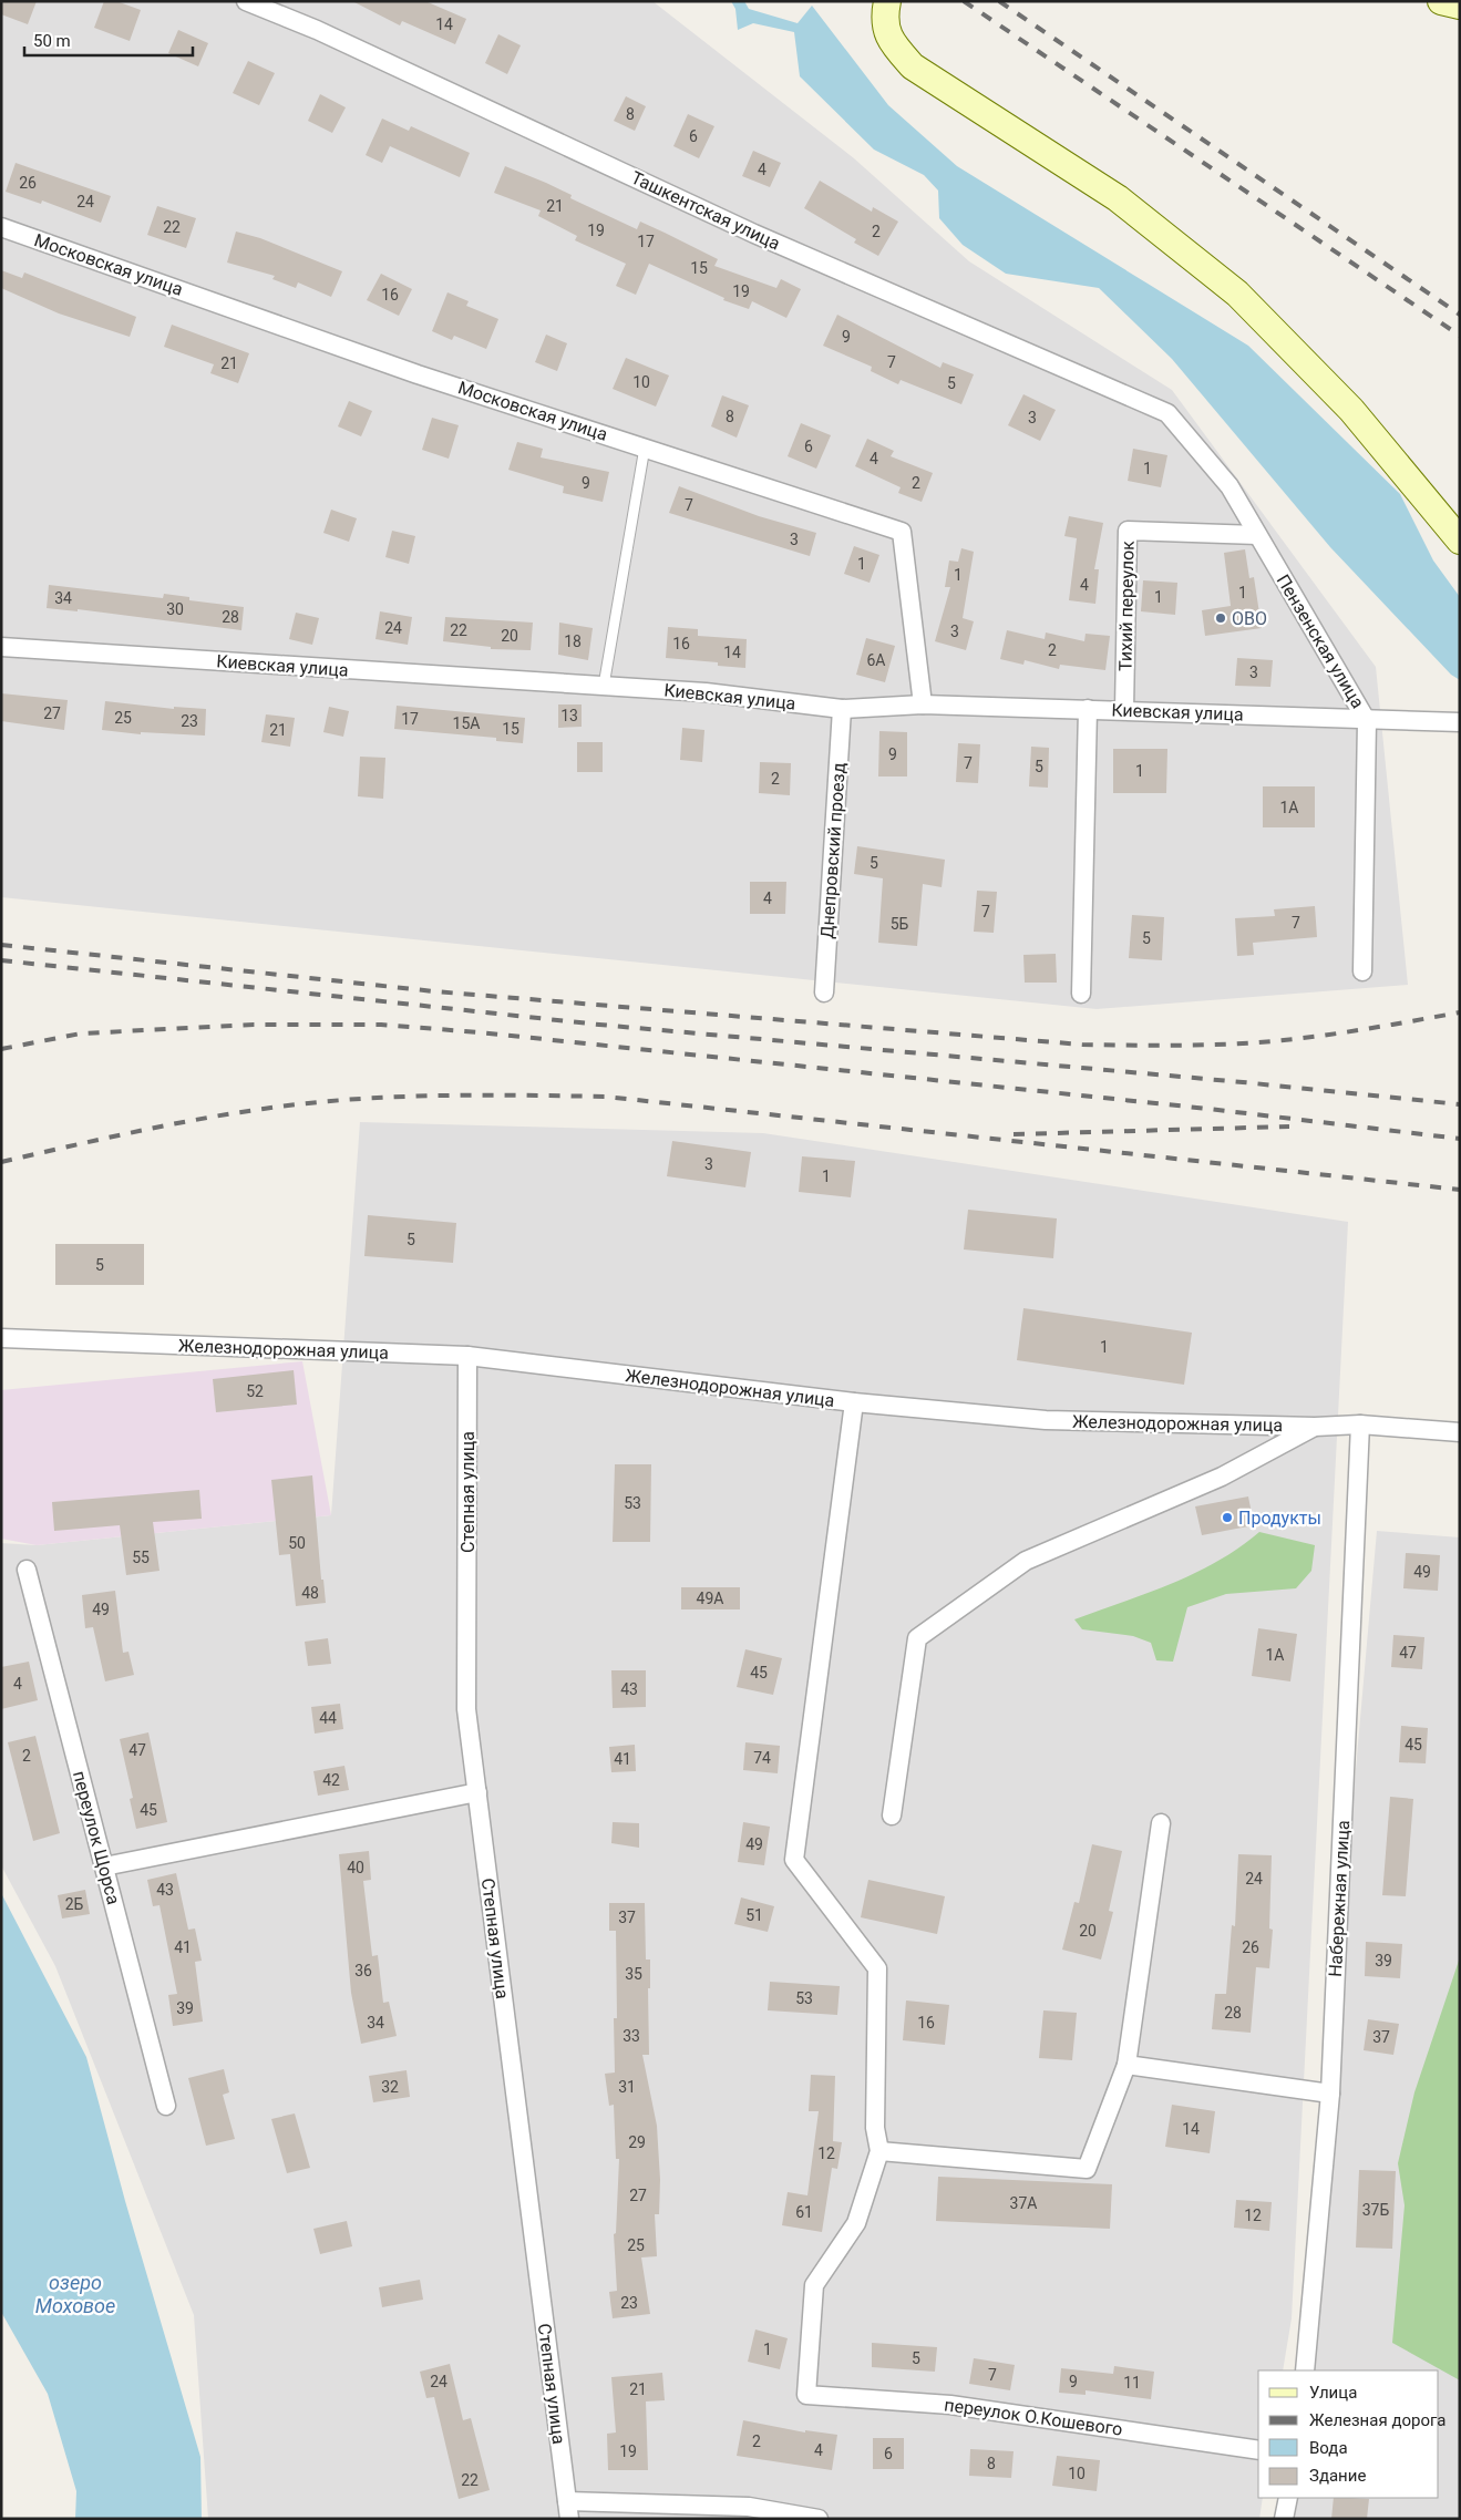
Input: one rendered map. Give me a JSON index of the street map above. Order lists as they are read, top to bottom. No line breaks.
{"streets":{"street":["Ташкентская улица","Московская улица","Тихий переулок","Пензенская улица","Киевская улица","Днепровский проезд","Железнодорожная улица","Степная улица","переулок Щорса","Набережная улица","переулок О.Кошевого"]},"crossings":[["Ташкентская улица","Пензенская улица"],["Московская улица","Киевская улица"],["Тихий переулок","Пензенская улица"],["Тихий переулок","Киевская улица"],["Пензенская улица","Киевская улица"],["Киевская улица","Днепровский проезд"],["Железнодорожная улица","Степная улица"],["Железнодорожная улица","Набережная улица"]],"water":["озеро Моховое"],"places":["ОВО","Продукты"],"house_numbers":["14","8","6","4","26","24","21","22","19","2","17","15","19","16","9","7","21","10","5","8","3","6","4","1","9","2","7","3","1","1","4","1","1","34","30","28","24","22","3","20","18","16","2","14","6А","3","27","13","25","17","23","15А","15","21","9","7","5","1","2","1А","5","4","7","7","5Б","5","3","1","5","5","1","52","53","50","55","49","48","49А","49","47","1А","45","4","43","44","45","47","2","74","41","42","45","49","40","24","43","2Б","51","37","20","41","26","39","36","35","53","39","28","34","16","33","37","32","31","14","29","12","27","37А","37Б","61","12","25","23","1","5","7","24","9","11","21","2","4","19","6","8","10","22"],"legend":["Улица","Железная дорога","Вода","Здание"],"scale_bar":"50 m"}
